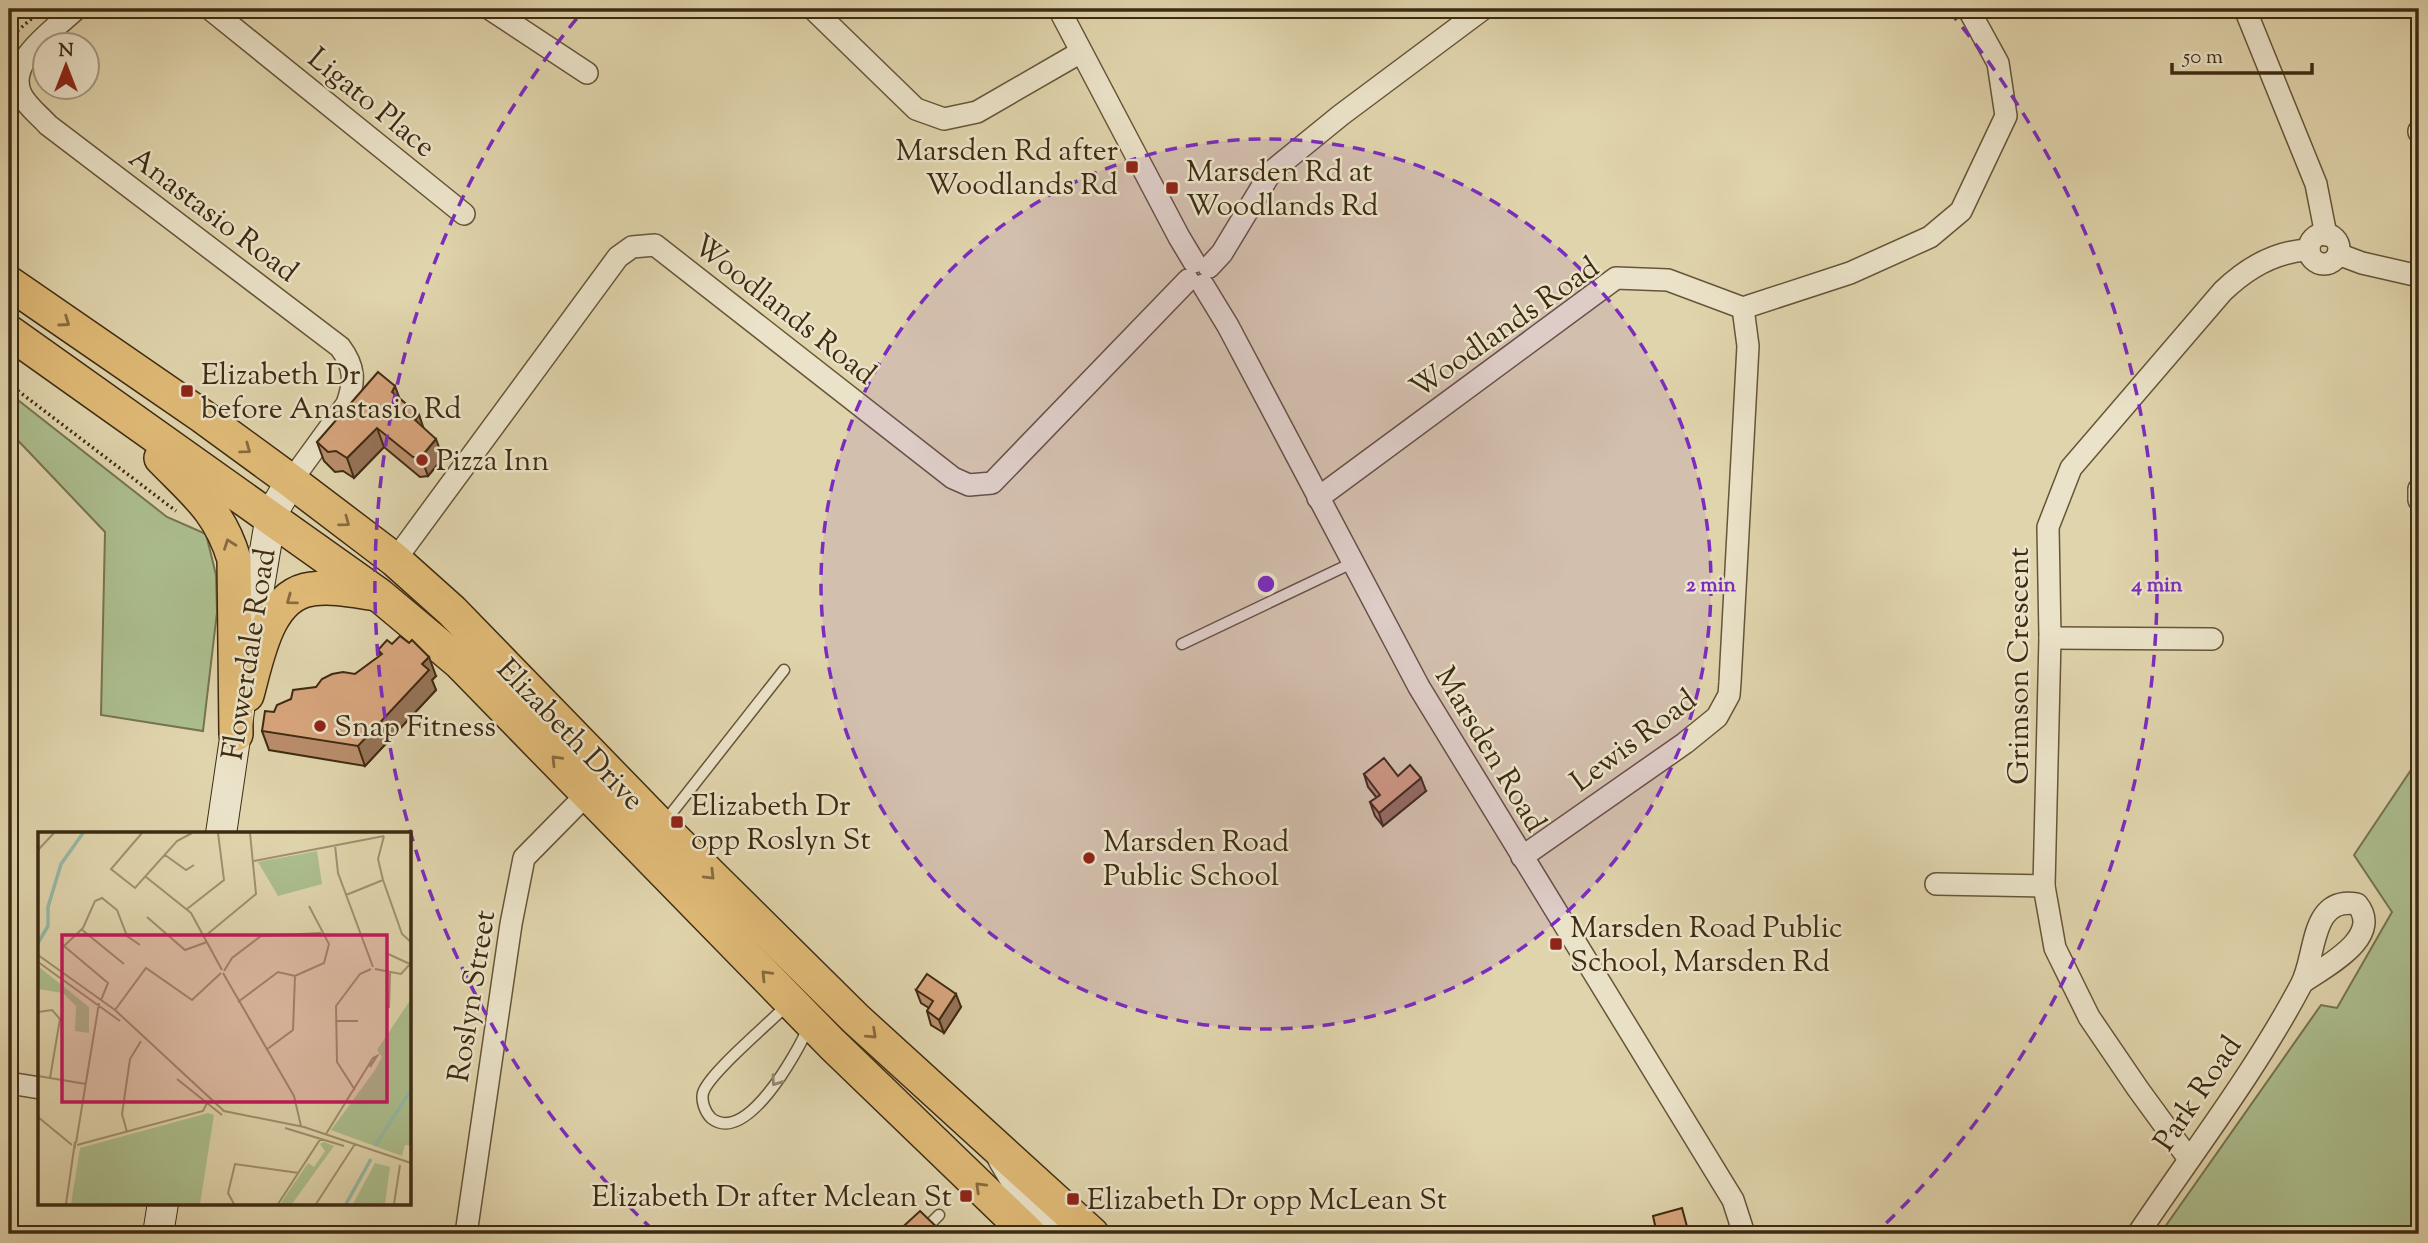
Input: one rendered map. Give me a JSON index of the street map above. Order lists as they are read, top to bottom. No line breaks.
{"streets":{"main road":["Flowerdale Road","Elizabeth Drive"],"street":["Ligato Place","Anastasio Road","Woodlands Road","Grimson Crescent","Lewis Road","Marsden Road","Roslyn Street","Park Road"]},"crossings":[["Anastasio Road","Flowerdale Road"],["Anastasio Road","Elizabeth Drive"],["Woodlands Road","Elizabeth Drive"],["Woodlands Road","Lewis Road"],["Woodlands Road","Marsden Road"],["Flowerdale Road","Elizabeth Drive"],["Grimson Crescent","Park Road"],["Elizabeth Drive","Roslyn Street"],["Lewis Road","Marsden Road"]],"places":{"transit":["Marsden Rd after Woodlands Rd","Marsden Rd at Woodlands Rd","Elizabeth Dr before Anastasio Rd","Elizabeth Dr opp Roslyn St","Marsden Road Public School, Marsden Rd","Elizabeth Dr after Mclean St","Elizabeth Dr opp McLean St"],"other":["Pizza Inn","Snap Fitness","Marsden Road Public School"]},"scale_bar":"50 m","north":"top","rings":["2 min","4 min"]}
